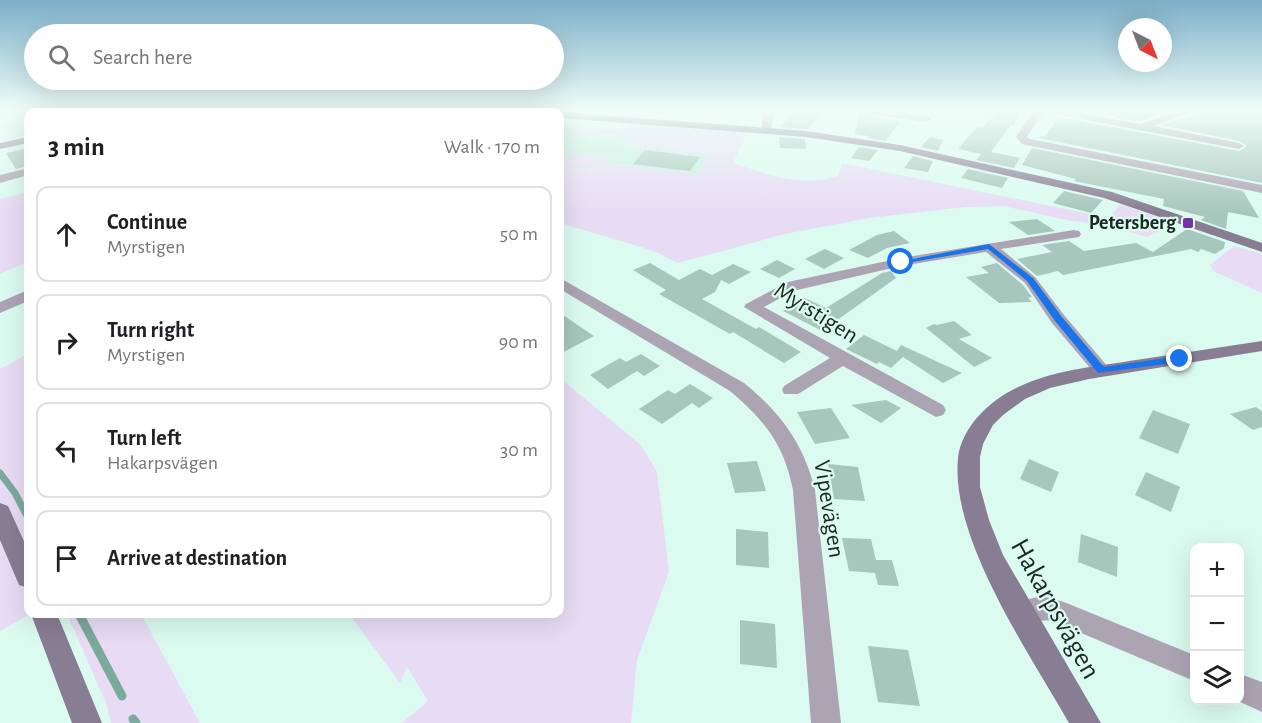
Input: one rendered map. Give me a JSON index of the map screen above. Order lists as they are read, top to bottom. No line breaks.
{"streets":{"street":["Myrstigen","Vipevägen","Hakarpsvägen"]},"places":{"transit":["Petersberg"]},"north":"bottom right","page":{"search":"Search here","heading":["3 min","Walk · 170 m"],"list":[["Continue","Myrstigen","50 m"],["Turn right","Myrstigen","90 m"],["Turn left","Hakarpsvägen","30 m"],"Arrive at destination"],"map_buttons":["+","−"]}}
